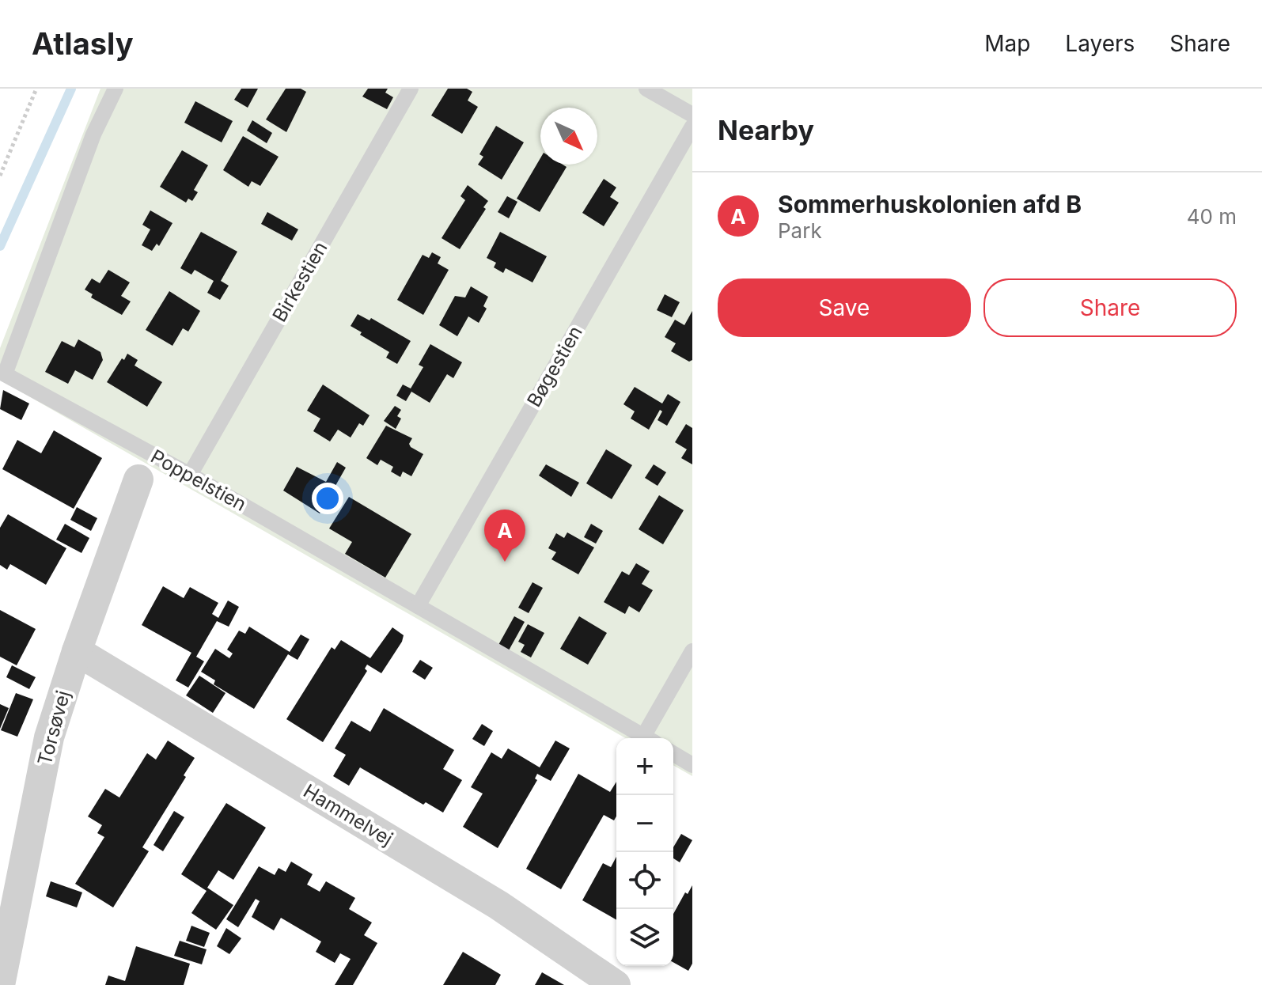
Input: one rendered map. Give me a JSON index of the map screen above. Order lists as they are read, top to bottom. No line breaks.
{"streets":{"street":["Torsøvej","Hammelvej"],"lane":["Birkestien","Bøgestien","Poppelstien"]},"crossings":[["Birkestien","Poppelstien"],["Bøgestien","Poppelstien"],["Torsøvej","Hammelvej"]],"north":"bottom right","page":{"header":"Atlasly","nav":["Map","Layers","Share"],"heading":"Nearby","list":[{"mark":"A","name":"Sommerhuskolonien afd B","note":"Park","value":"40 m"}],"buttons":["Save","Share"],"pins":"A","map_buttons":["+","−"]}}
